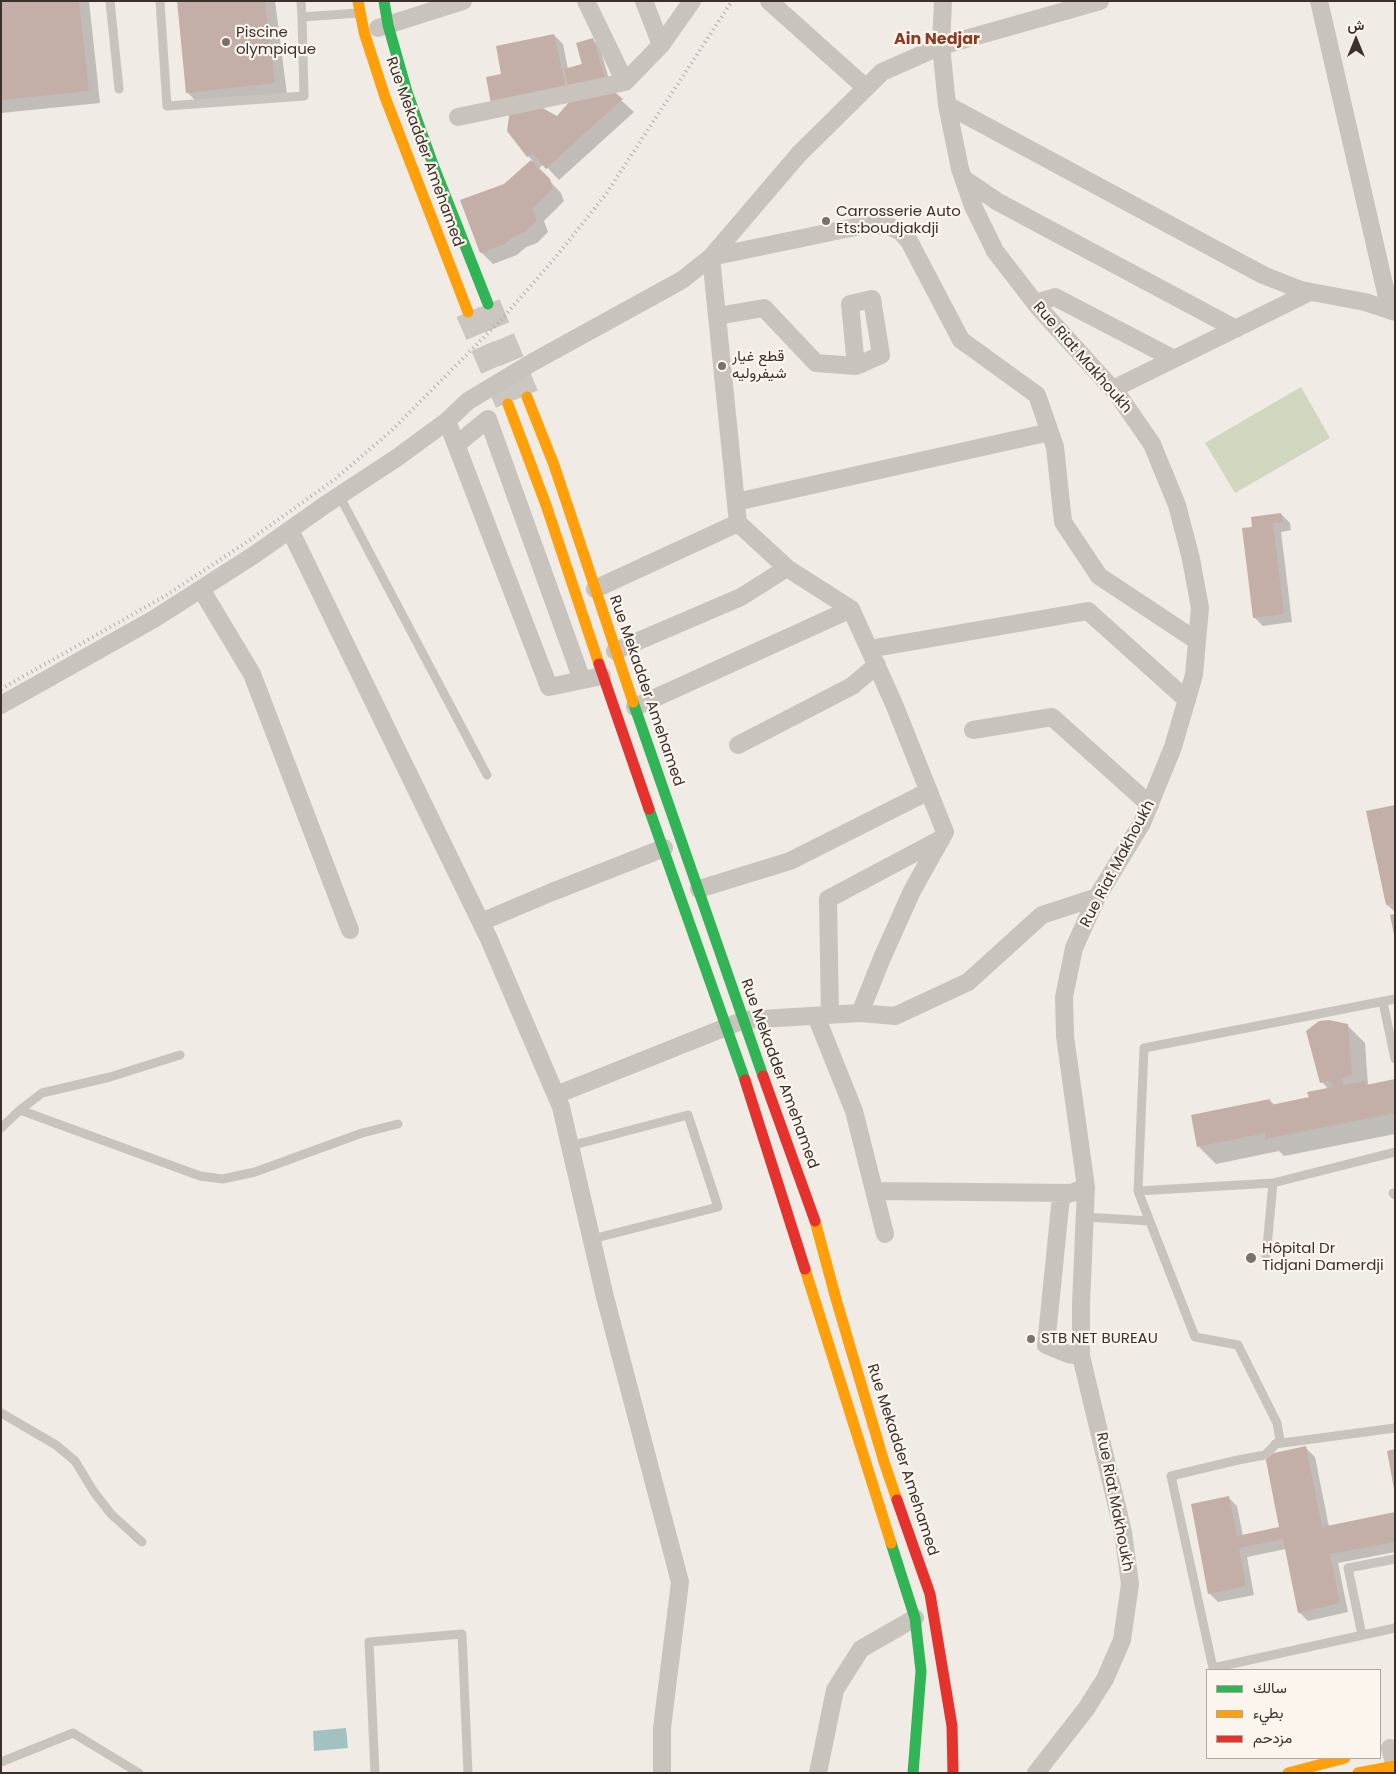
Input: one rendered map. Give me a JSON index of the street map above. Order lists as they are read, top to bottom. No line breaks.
{"streets":{"main road":["Rue Mekadder Amehamed"],"street":["Rue Riat Makhoukh"]},"districts":["Ain Nedjar"],"places":["Piscine olympique","Carrosserie Auto Ets:boudjakdji","قطع غيار شيفروليه","Hôpital Dr Tidjani Damerdji","STB NET BUREAU"],"legend":["سالك","بطيء","مزدحم"],"north":"top"}
